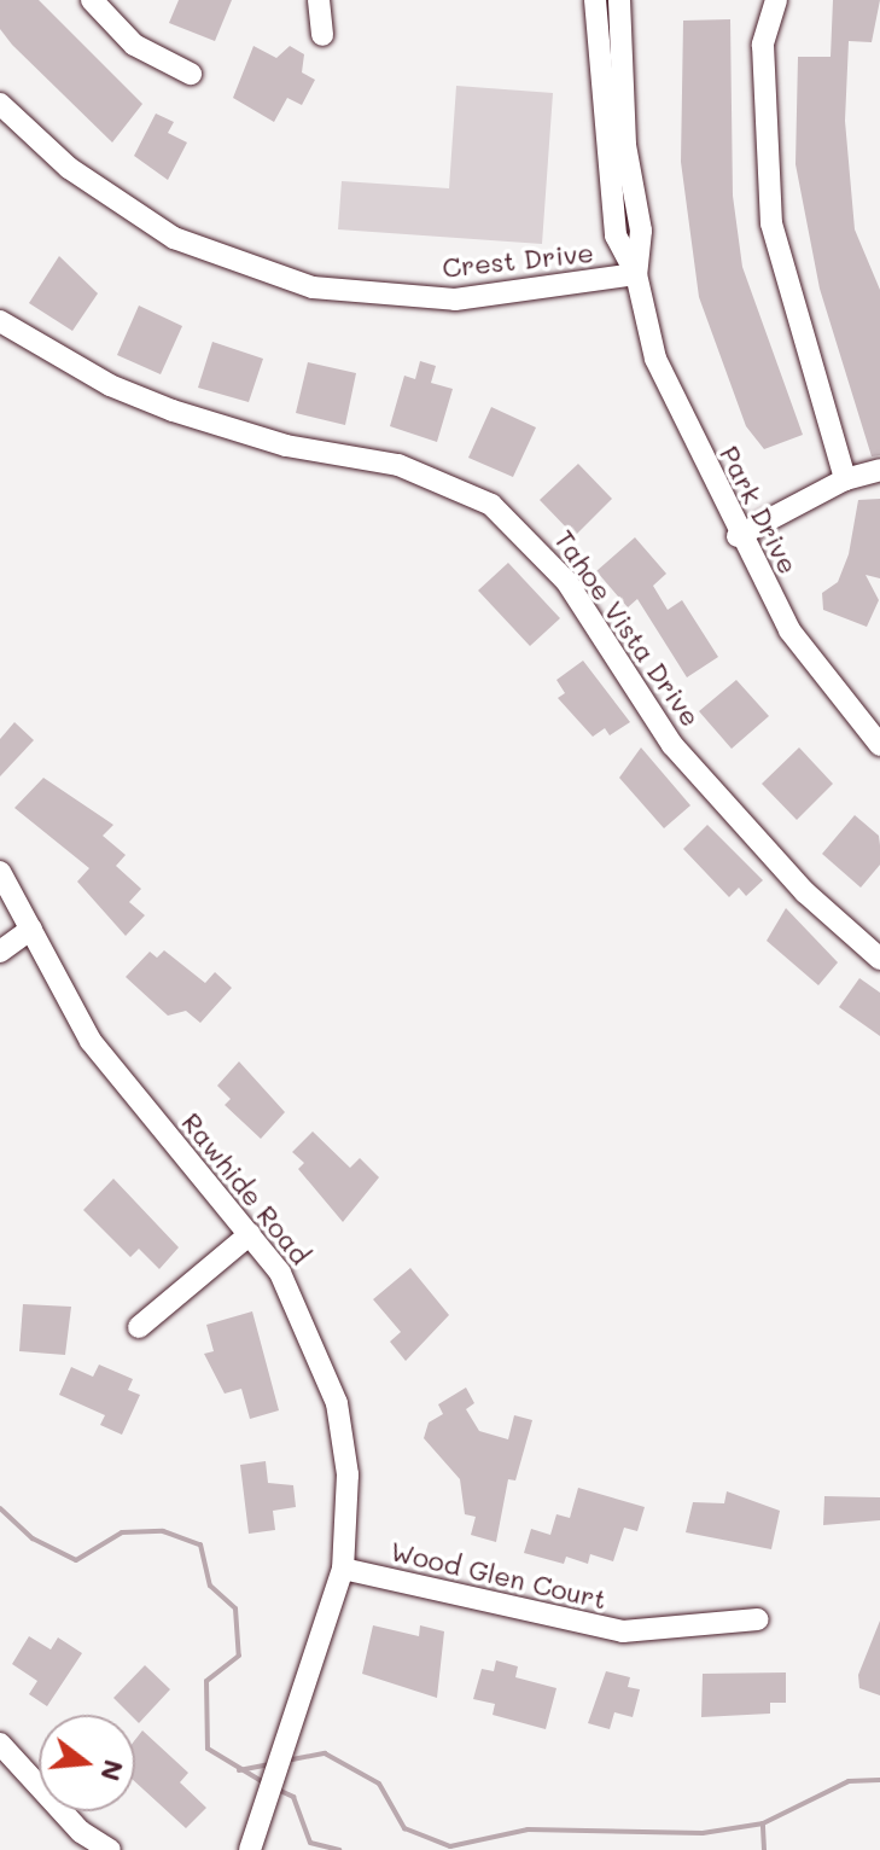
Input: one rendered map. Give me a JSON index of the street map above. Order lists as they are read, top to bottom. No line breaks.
{"streets":{"street":["Crest Drive","Park Drive","Tahoe Vista Drive","Rawhide Road","Wood Glen Court"]},"crossings":[["Crest Drive","Park Drive"],["Rawhide Road","Wood Glen Court"]],"north":"right"}
